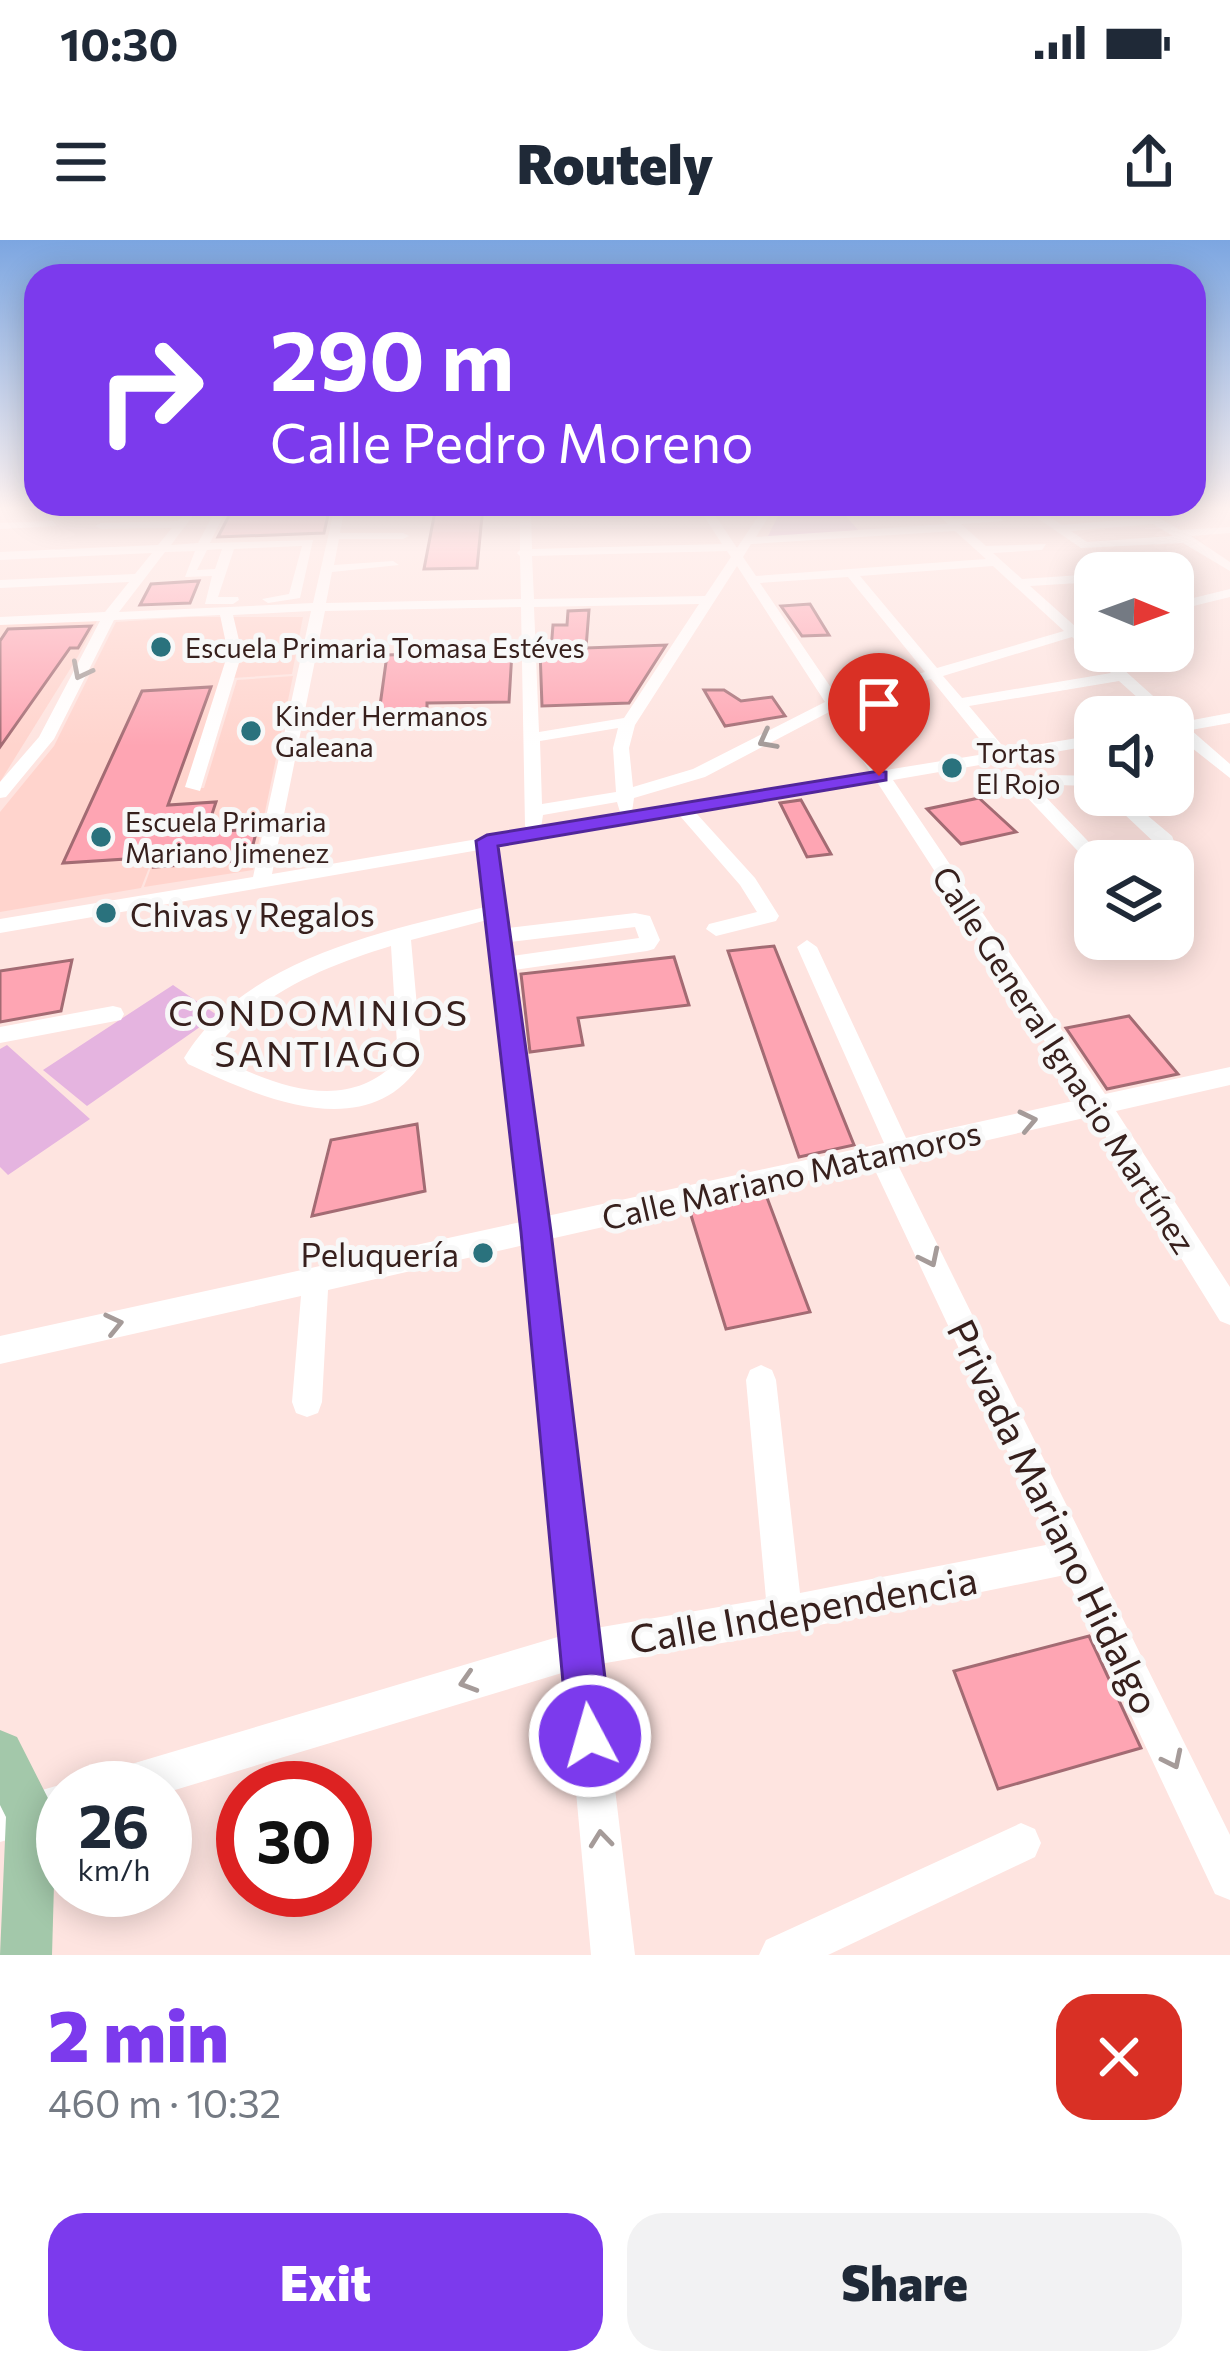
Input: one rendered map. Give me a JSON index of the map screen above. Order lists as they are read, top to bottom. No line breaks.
{"streets":{"street":["Calle General Ignacio Martínez","Calle Mariano Matamoros","Privada Mariano Hidalgo","Calle Independencia"]},"crossings":[["Calle General Ignacio Martínez","Calle Mariano Matamoros"],["Calle Mariano Matamoros","Privada Mariano Hidalgo"],["Privada Mariano Hidalgo","Calle Independencia"]],"one_way":["Calle Mariano Matamoros","Privada Mariano Hidalgo","Calle Independencia"],"districts":["CONDOMINIOS SANTIAGO"],"places":["Escuela Primaria Tomasa Estéves","Kinder Hermanos Galeana","Tortas El Rojo","Escuela Primaria Mariano Jimenez","Chivas y Regalos","Peluquería"],"north":"right","page":{"status":"10:30","header":"Routely","turn":["290 m","Calle Pedro Moreno"],"speed":"26 km/h","limit":"30","heading":["2 min","460 m · 10:32"],"buttons":["Exit","Share"]}}
